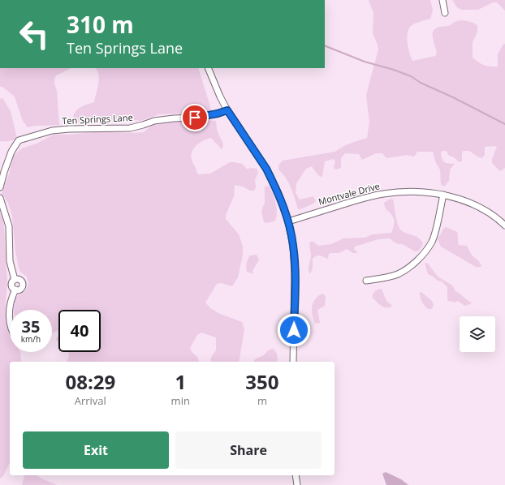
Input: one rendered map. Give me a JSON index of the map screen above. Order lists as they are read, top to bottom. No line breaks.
{"streets":{"street":["Ten Springs Lane","Montvale Drive"]},"page":{"turn":["310 m","Ten Springs Lane"],"speed":"35 km/h","limit":"40","eta":["08:29","Arrival","1","min","350","m"],"buttons":["Exit","Share"]}}
